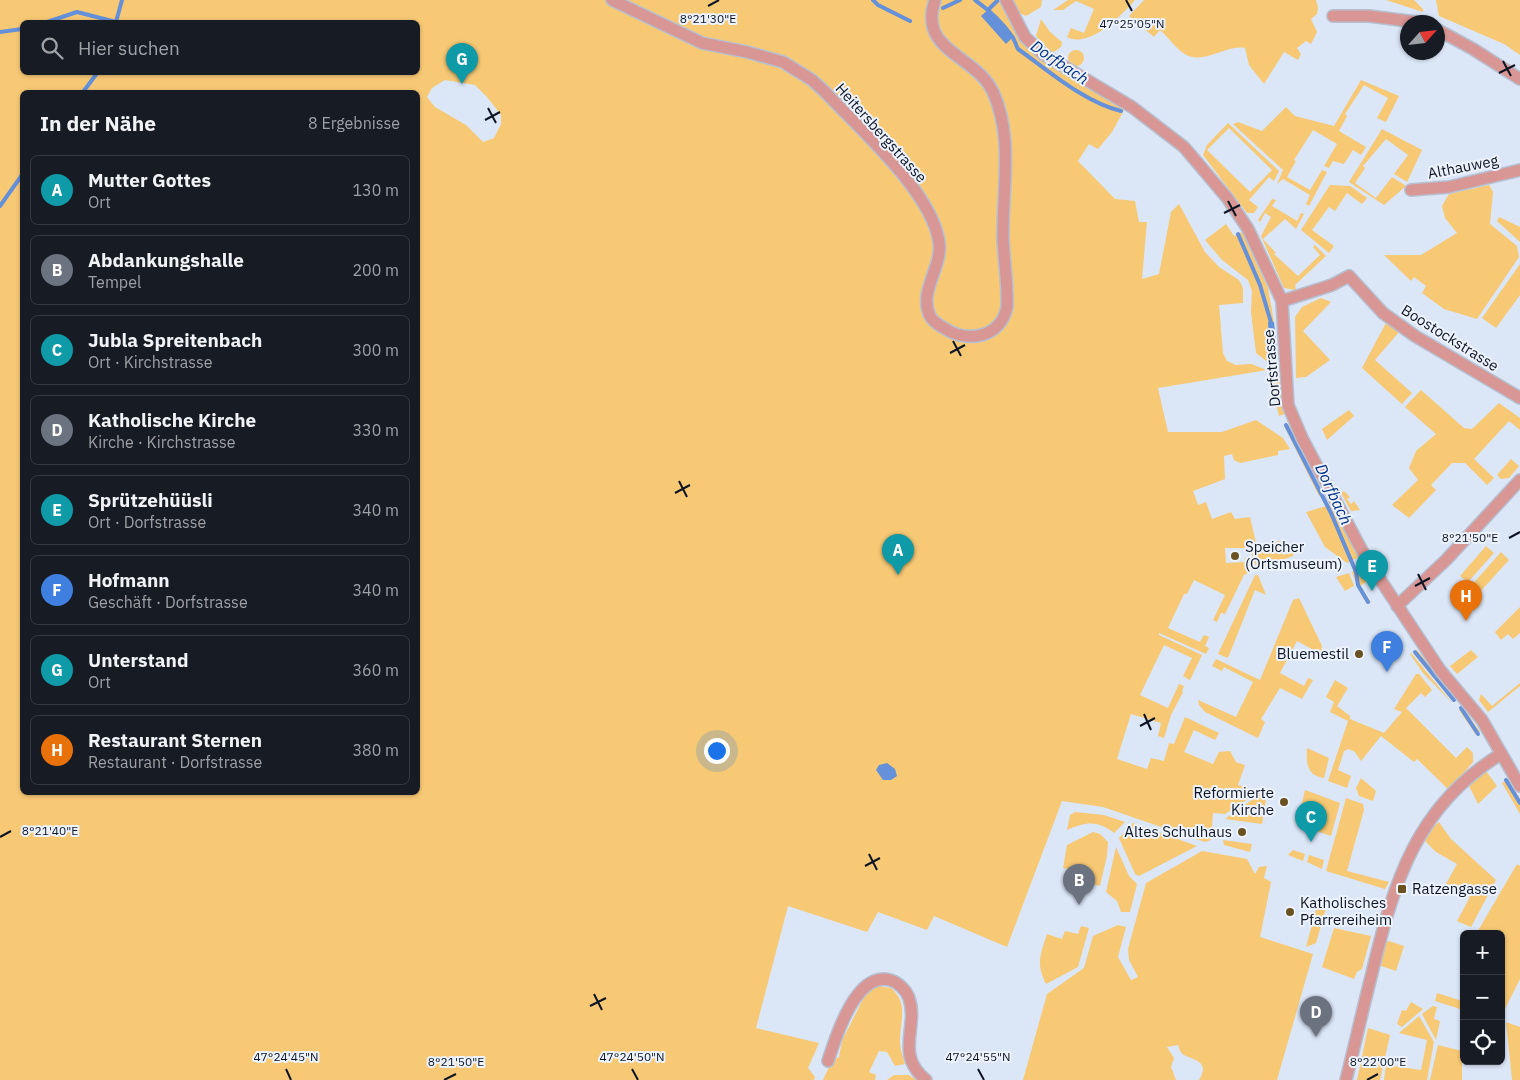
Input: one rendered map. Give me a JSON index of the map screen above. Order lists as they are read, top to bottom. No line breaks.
{"streets":{"street":["Heitersbergstrasse","Althauweg","Boostockstrasse","Dorfstrasse"]},"crossings":[["Boostockstrasse","Dorfstrasse"]],"water":["Dorfbach"],"places":{"other":["Speicher (Ortsmuseum)","Bluemestil","Reformierte Kirche","Altes Schulhaus","Katholisches Pfarrereiheim"],"transit":["Ratzengasse"]},"north":"top right","page":{"search":"Hier suchen","pins":["G","A","E","H","F","C","B","D"],"heading":["In der Nähe","8 Ergebnisse"],"list":[{"mark":"A","name":"Mutter Gottes","note":"Ort","value":"130 m"},{"mark":"B","name":"Abdankungshalle","note":"Tempel","value":"200 m"},{"mark":"C","name":"Jubla Spreitenbach","note":"Ort · Kirchstrasse","value":"300 m"},{"mark":"D","name":"Katholische Kirche","note":"Kirche · Kirchstrasse","value":"330 m"},{"mark":"E","name":"Sprützehüüsli","note":"Ort · Dorfstrasse","value":"340 m"},{"mark":"F","name":"Hofmann","note":"Geschäft · Dorfstrasse","value":"340 m"},{"mark":"G","name":"Unterstand","note":"Ort","value":"360 m"},{"mark":"H","name":"Restaurant Sternen","note":"Restaurant · Dorfstrasse","value":"380 m"}],"map_buttons":["+","−"]},"coordinates":["8°21'30\"E","47°25'05\"N","8°21'50\"E","8°21'40\"E","47°24'45\"N","47°24'50\"N","47°24'55\"N","8°22'00\"E"]}
